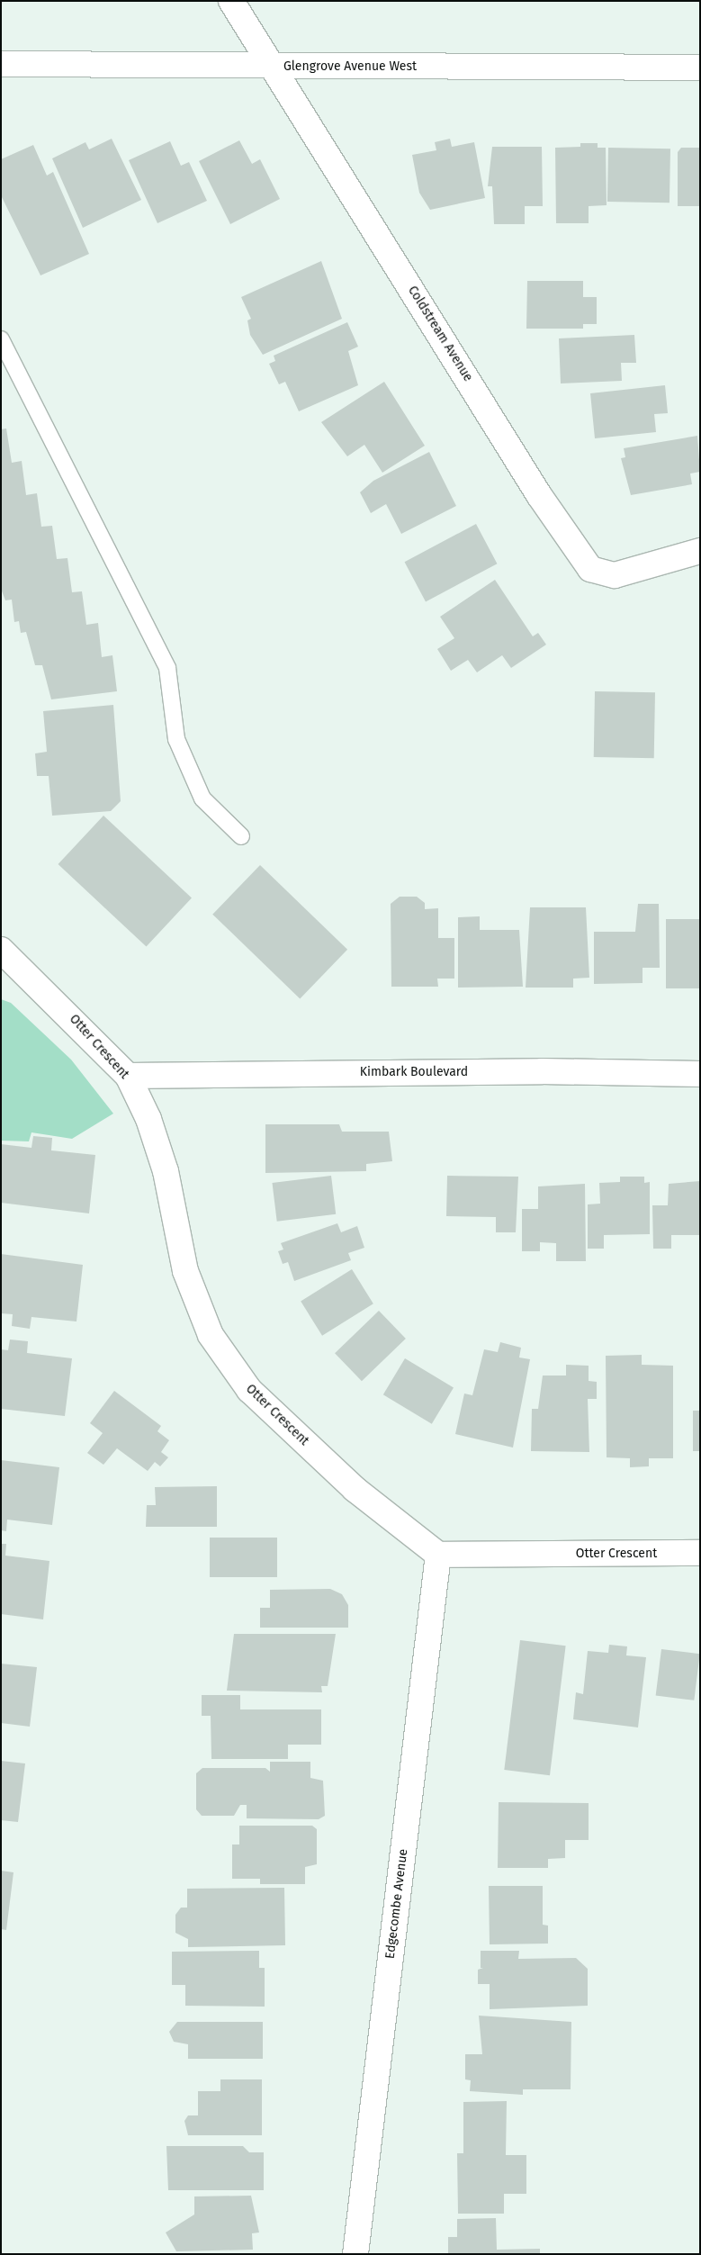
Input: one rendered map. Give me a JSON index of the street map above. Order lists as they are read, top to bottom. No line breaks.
{"streets":{"street":["Glengrove Avenue West","Coldstream Avenue","Otter Crescent","Kimbark Boulevard","Edgecombe Avenue"]},"crossings":[["Glengrove Avenue West","Coldstream Avenue"],["Otter Crescent","Kimbark Boulevard"],["Otter Crescent","Edgecombe Avenue"]]}
